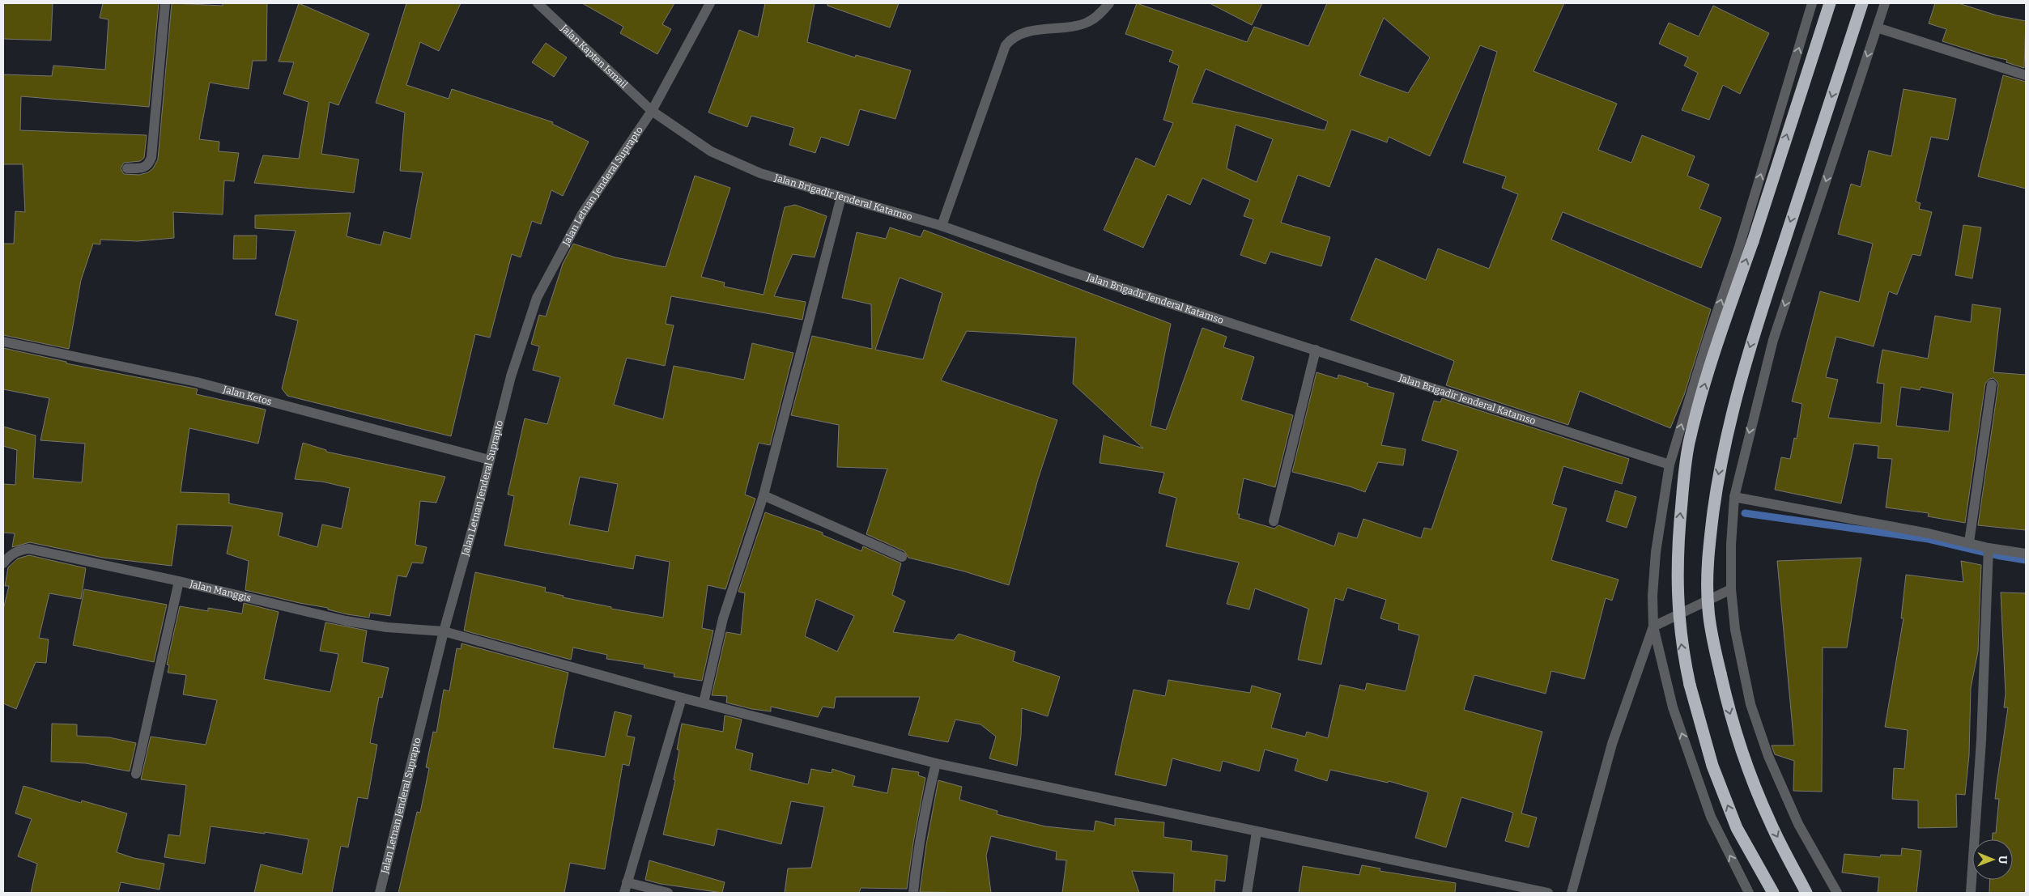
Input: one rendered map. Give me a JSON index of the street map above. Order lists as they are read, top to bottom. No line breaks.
{"streets":{"street":["Jalan Kapten Ismail","Jalan Letnan Jenderal Suprapto","Jalan Brigadir Jenderal Katamso","Jalan Ketos","Jalan Manggis"]},"crossings":[["Jalan Kapten Ismail","Jalan Letnan Jenderal Suprapto"],["Jalan Kapten Ismail","Jalan Brigadir Jenderal Katamso"],["Jalan Letnan Jenderal Suprapto","Jalan Brigadir Jenderal Katamso"],["Jalan Letnan Jenderal Suprapto","Jalan Ketos"],["Jalan Letnan Jenderal Suprapto","Jalan Manggis"]],"north":"right"}
